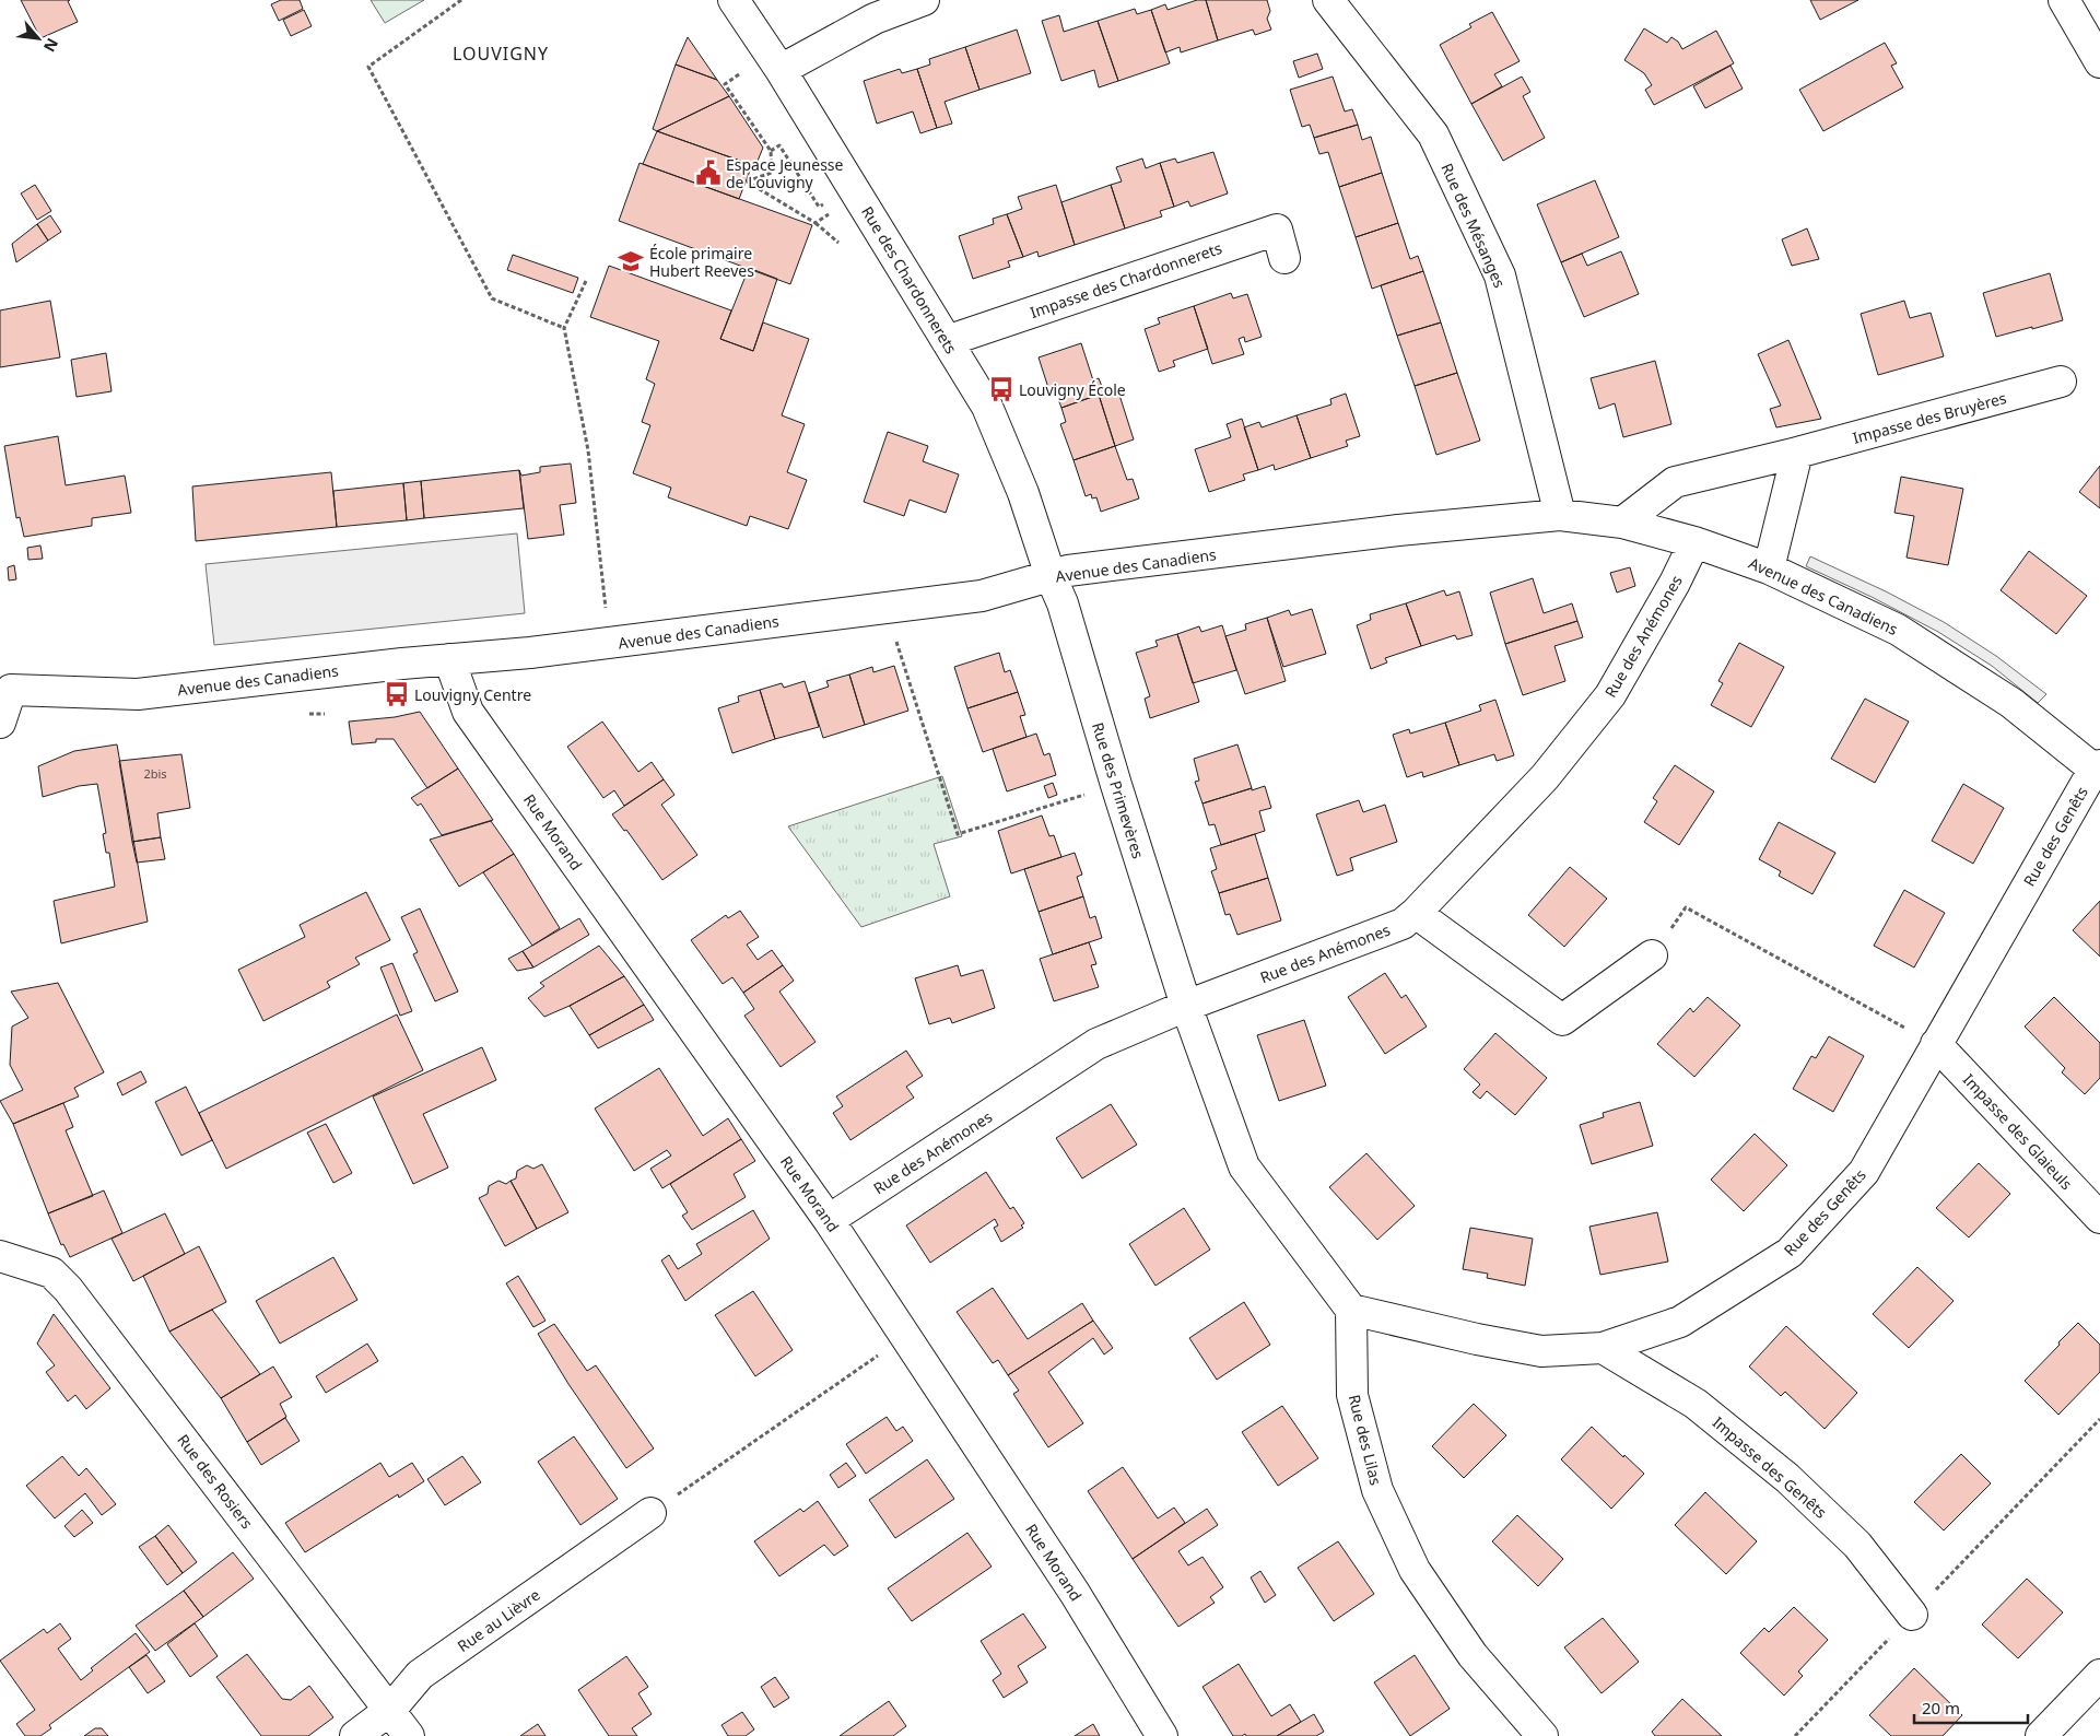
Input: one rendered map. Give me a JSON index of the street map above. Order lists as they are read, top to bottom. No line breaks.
{"streets":{"street":["Rue des Mésanges","Rue des Chardonnerets","Impasse des Chardonnerets","Impasse des Bruyères","Avenue des Canadiens","Rue des Anémones","Rue des Primevères","Rue Morand","Rue des Genêts","Impasse des Glaieuls","Rue des Lilas","Impasse des Genêts","Rue des Rosiers","Rue au Lièvre"]},"crossings":[["Rue des Mésanges","Avenue des Canadiens"],["Rue des Chardonnerets","Impasse des Chardonnerets"],["Rue des Chardonnerets","Avenue des Canadiens"],["Rue des Chardonnerets","Rue des Primevères"],["Impasse des Bruyères","Avenue des Canadiens"],["Avenue des Canadiens","Rue des Anémones"],["Avenue des Canadiens","Rue des Primevères"],["Avenue des Canadiens","Rue Morand"],["Avenue des Canadiens","Rue des Genêts"],["Rue des Anémones","Rue des Primevères"],["Rue des Anémones","Rue Morand"],["Rue des Genêts","Impasse des Glaieuls"],["Rue des Genêts","Rue des Lilas"],["Rue des Genêts","Impasse des Genêts"],["Rue des Rosiers","Rue au Lièvre"]],"districts":["LOUVIGNY"],"places":{"public building":["Espace Jeunesse de Louvigny"],"school or university":["École primaire Hubert Reeves"],"bus stop":["Louvigny École","Louvigny Centre"]},"house_numbers":["2bis"],"scale_bar":"20 m","north":"bottom right"}
